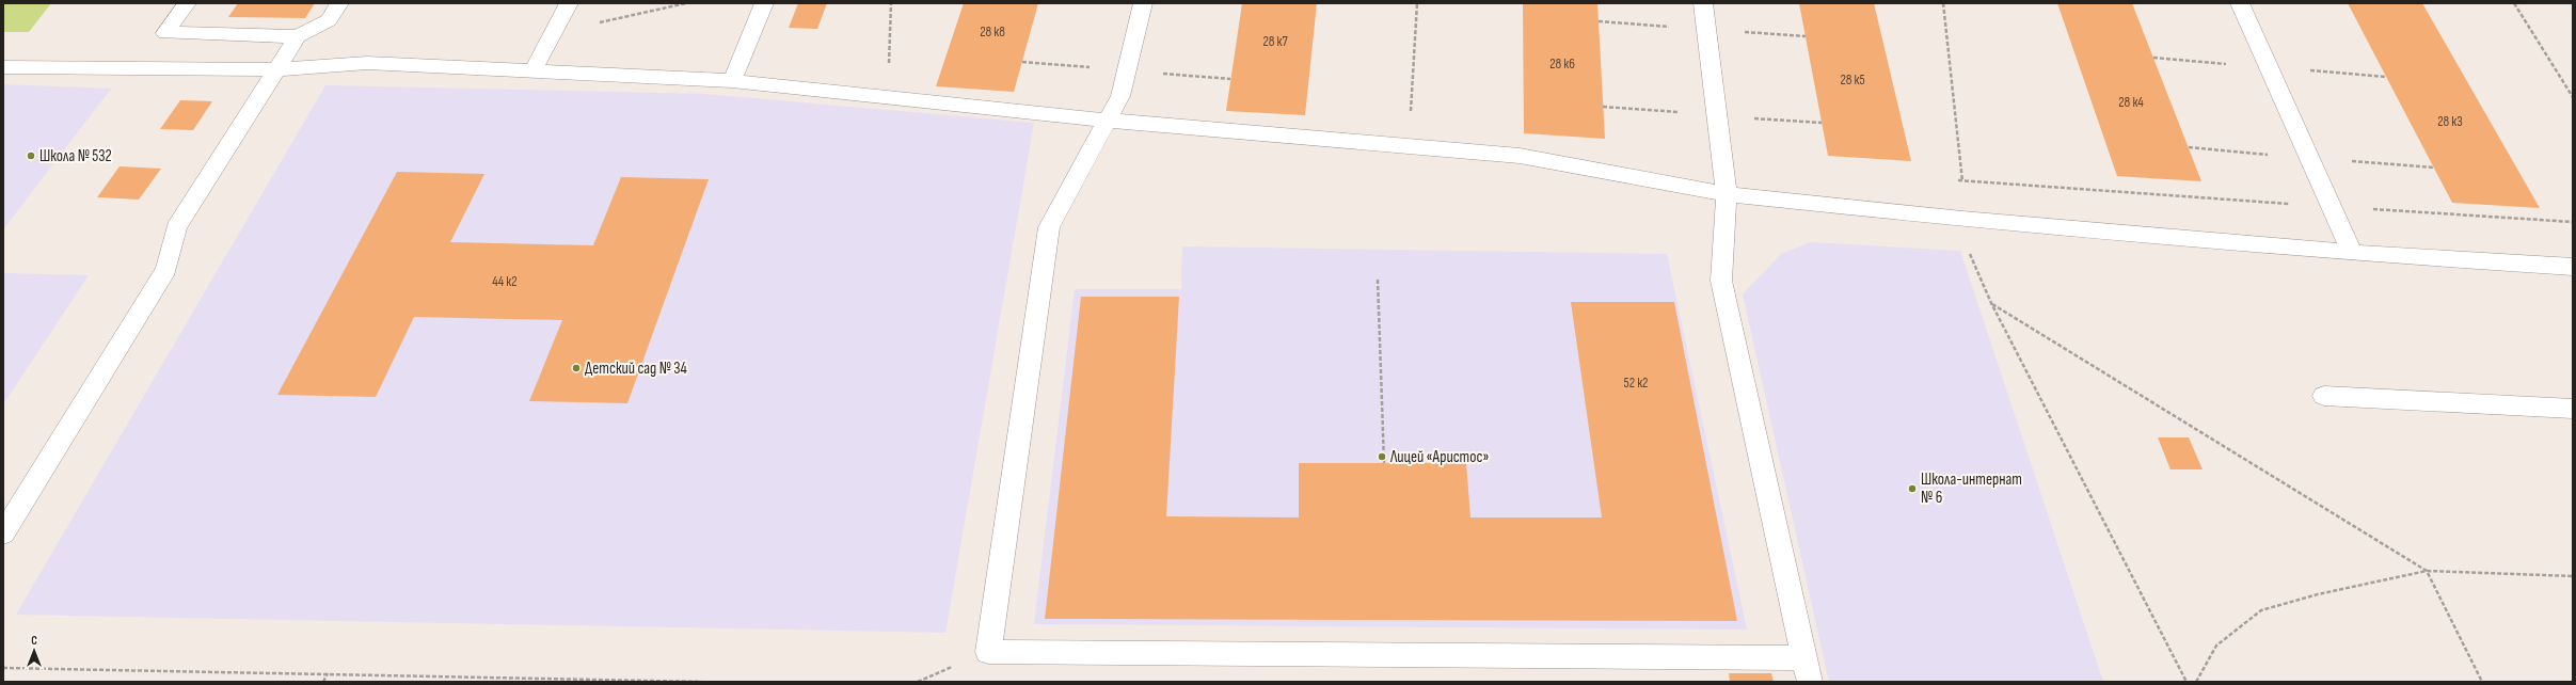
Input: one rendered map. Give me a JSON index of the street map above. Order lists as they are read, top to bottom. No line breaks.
{"places":["Школа № 532","Детский сад № 34","Лицей «Аристос»","Школа-интернат № 6"],"house_numbers":["28 к8","28 к7","28 к6","28 к5","28 к4","28 к3","44 к2","52 к2"],"north":"top"}
